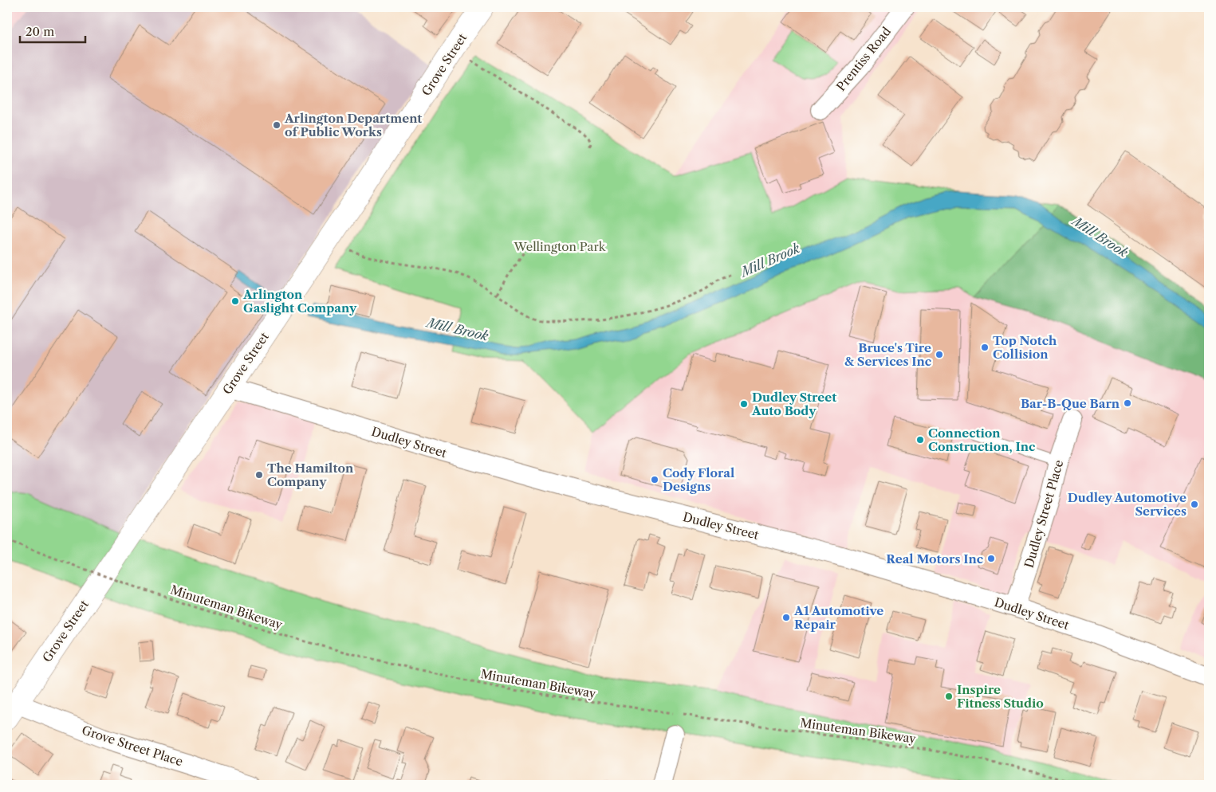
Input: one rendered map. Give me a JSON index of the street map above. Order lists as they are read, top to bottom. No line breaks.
{"streets":{"main road":["Grove Street"],"street":["Prentiss Road","Dudley Street","Dudley Street Place","Grove Street Place"],"path":["Minuteman Bikeway"]},"crossings":[["Grove Street","Dudley Street"],["Grove Street","Grove Street Place"],["Dudley Street","Dudley Street Place"]],"water":["Mill Brook"],"parks":["Wellington Park"],"places":["Arlington Department of Public Works","Arlington Gaslight Company","Top Notch Collision","Bruce's Tire & Services Inc","Bar-B-Que Barn","Dudley Street Auto Body","Connection Construction, Inc","The Hamilton Company","Cody Floral Designs","Dudley Automotive Services","Real Motors Inc","A1 Automotive Repair","Inspire Fitness Studio"],"scale_bar":"20 m"}
